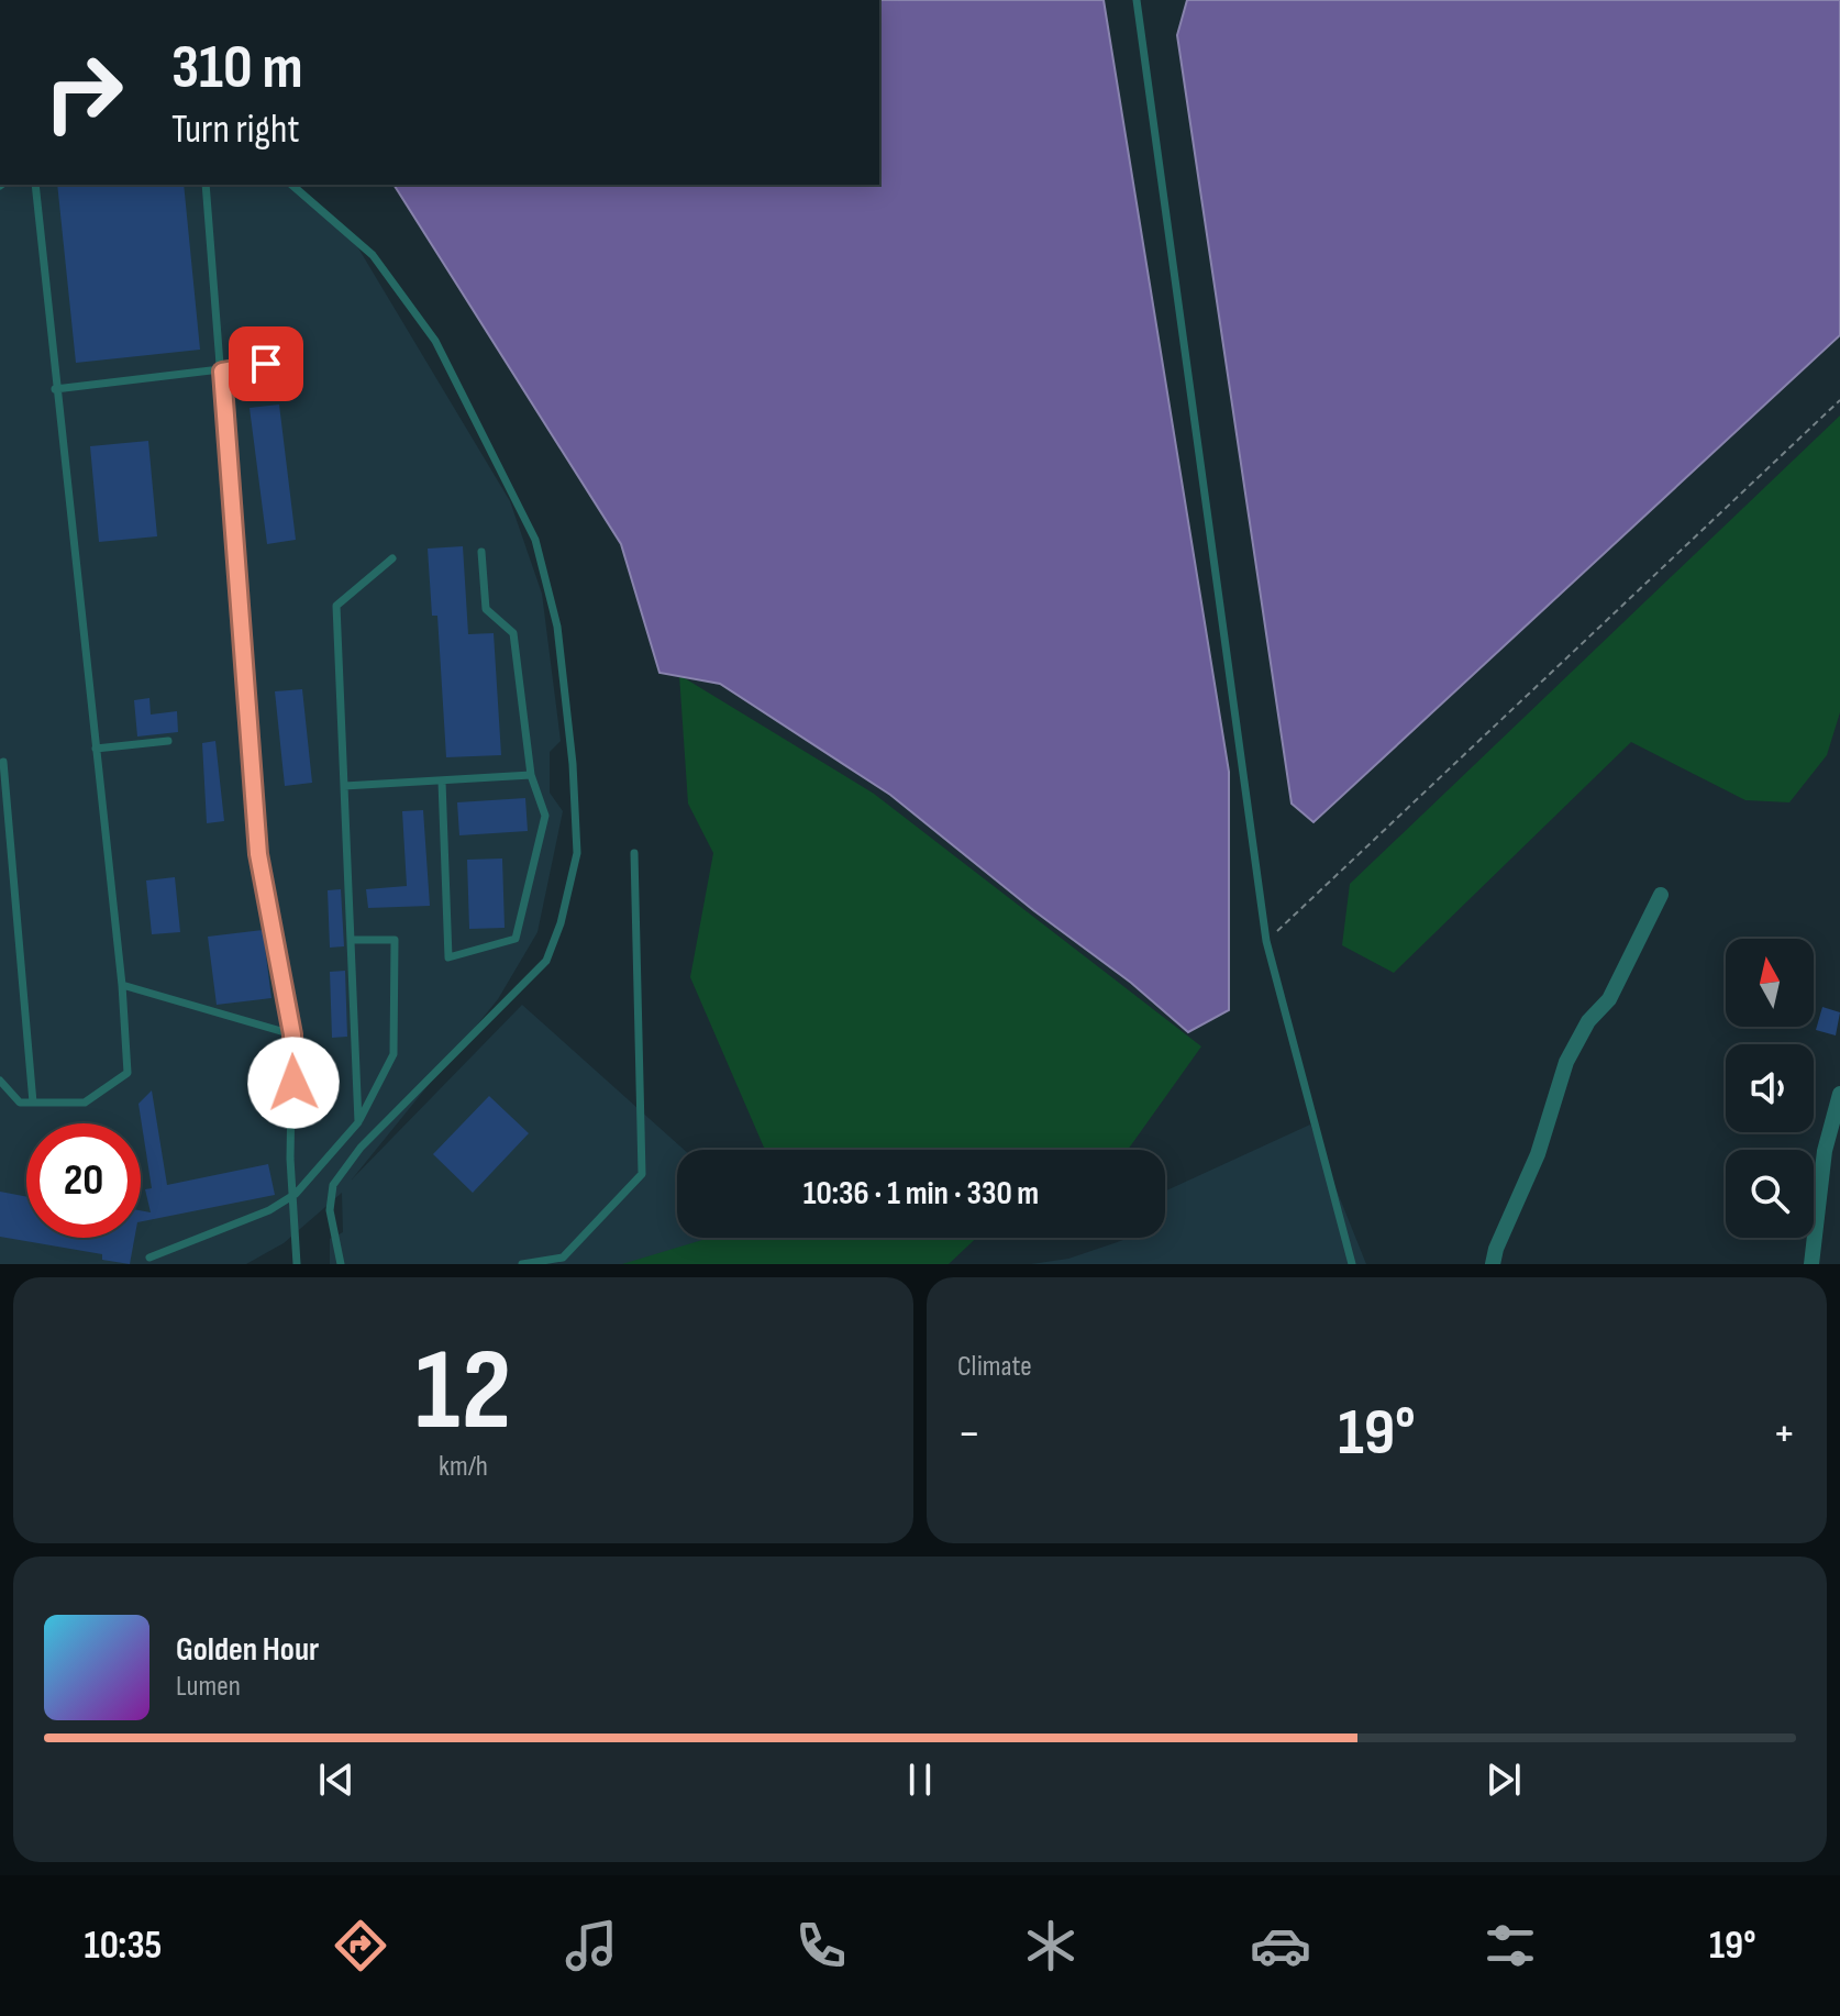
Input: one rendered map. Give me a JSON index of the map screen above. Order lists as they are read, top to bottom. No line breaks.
{"north":"top","page":{"turn":["310 m","Turn right"],"limit":"20","trip":"10:36 · 1 min · 330 m","tile":[["12","km/h"],"Climate"],"heat":["−","19°","+"],"song":["Golden Hour","Lumen"],"tabs":["10:35","19°"]}}
